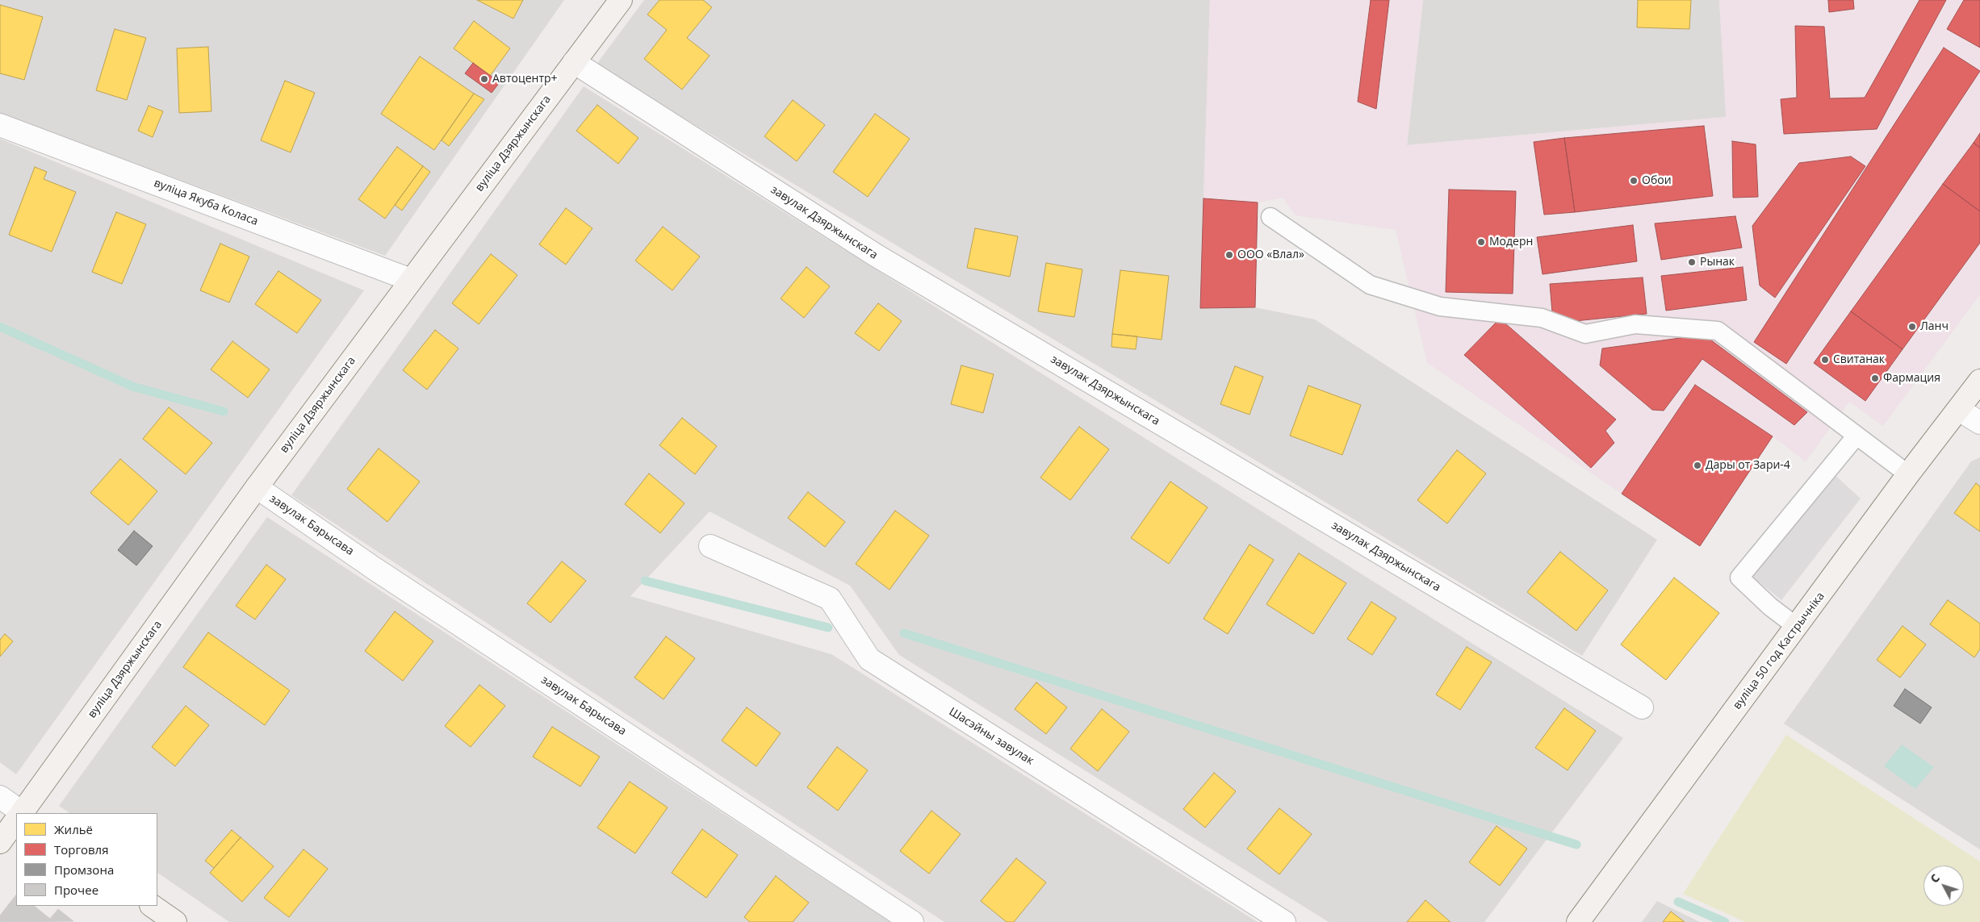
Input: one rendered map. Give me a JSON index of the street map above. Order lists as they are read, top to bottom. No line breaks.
{"streets":{"street":["вуліца Дзяржынскага","вуліца Якуба Коласа","завулак Дзяржынскага","завулак Барысава","вуліца 50 год Кастрычніка","Шасэйны завулак"]},"crossings":[["вуліца Дзяржынскага","вуліца Якуба Коласа"],["вуліца Дзяржынскага","завулак Дзяржынскага"],["вуліца Дзяржынскага","завулак Барысава"]],"places":["Автоцентр+","Обои","Модерн","ООО «Влал»","Рынак","Ланч","Свитанак","Фармация","Дары от Зари-4"],"legend":["Жильё","Торговля","Промзона","Прочее"],"north":"top left"}
